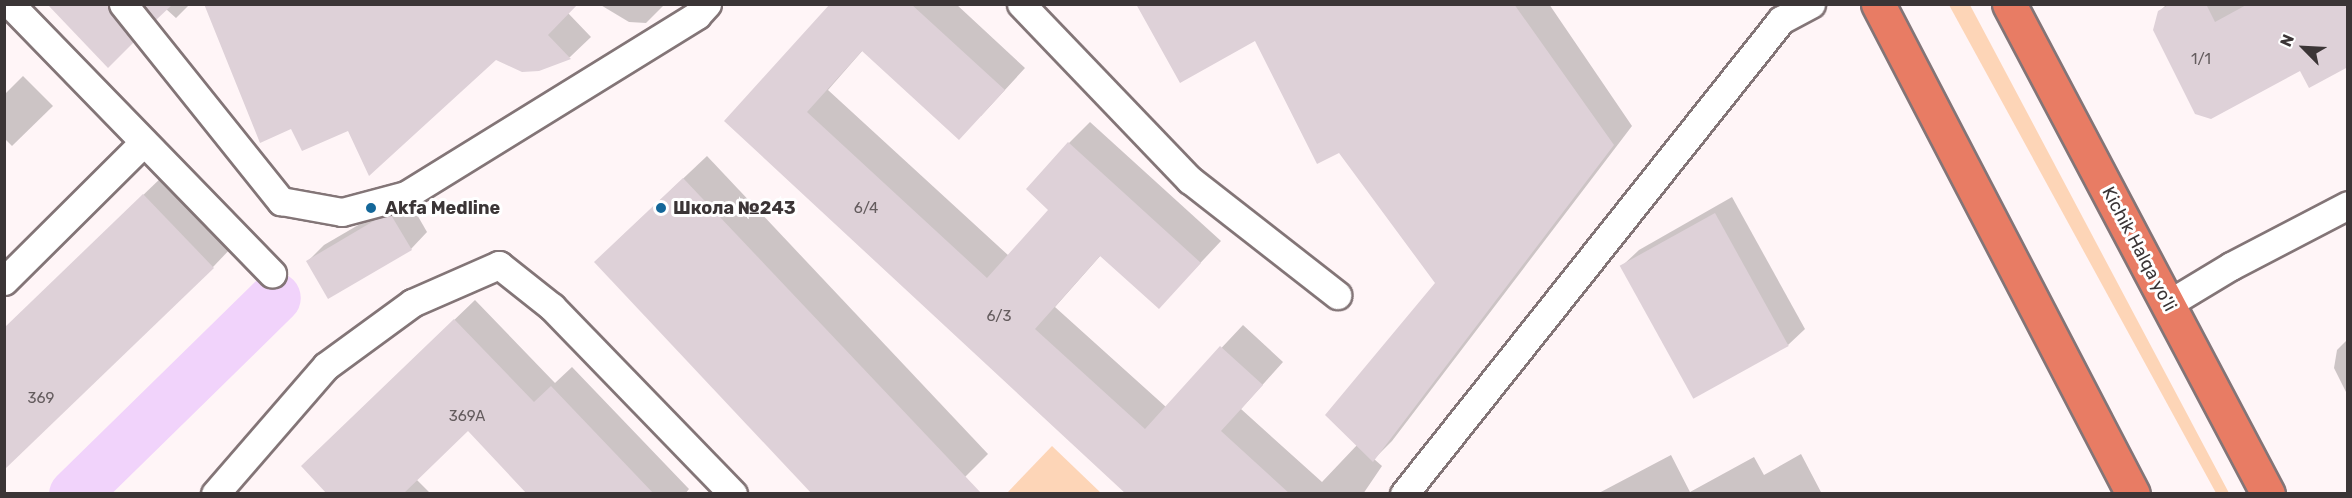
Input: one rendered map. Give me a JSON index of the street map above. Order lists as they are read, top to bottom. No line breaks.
{"streets":{"highway":["Kichik Halqa yo'li"]},"places":["Akfa Medline","Школа №243"],"house_numbers":["1/1","6/4","6/3","369","369A"],"north":"top left"}
